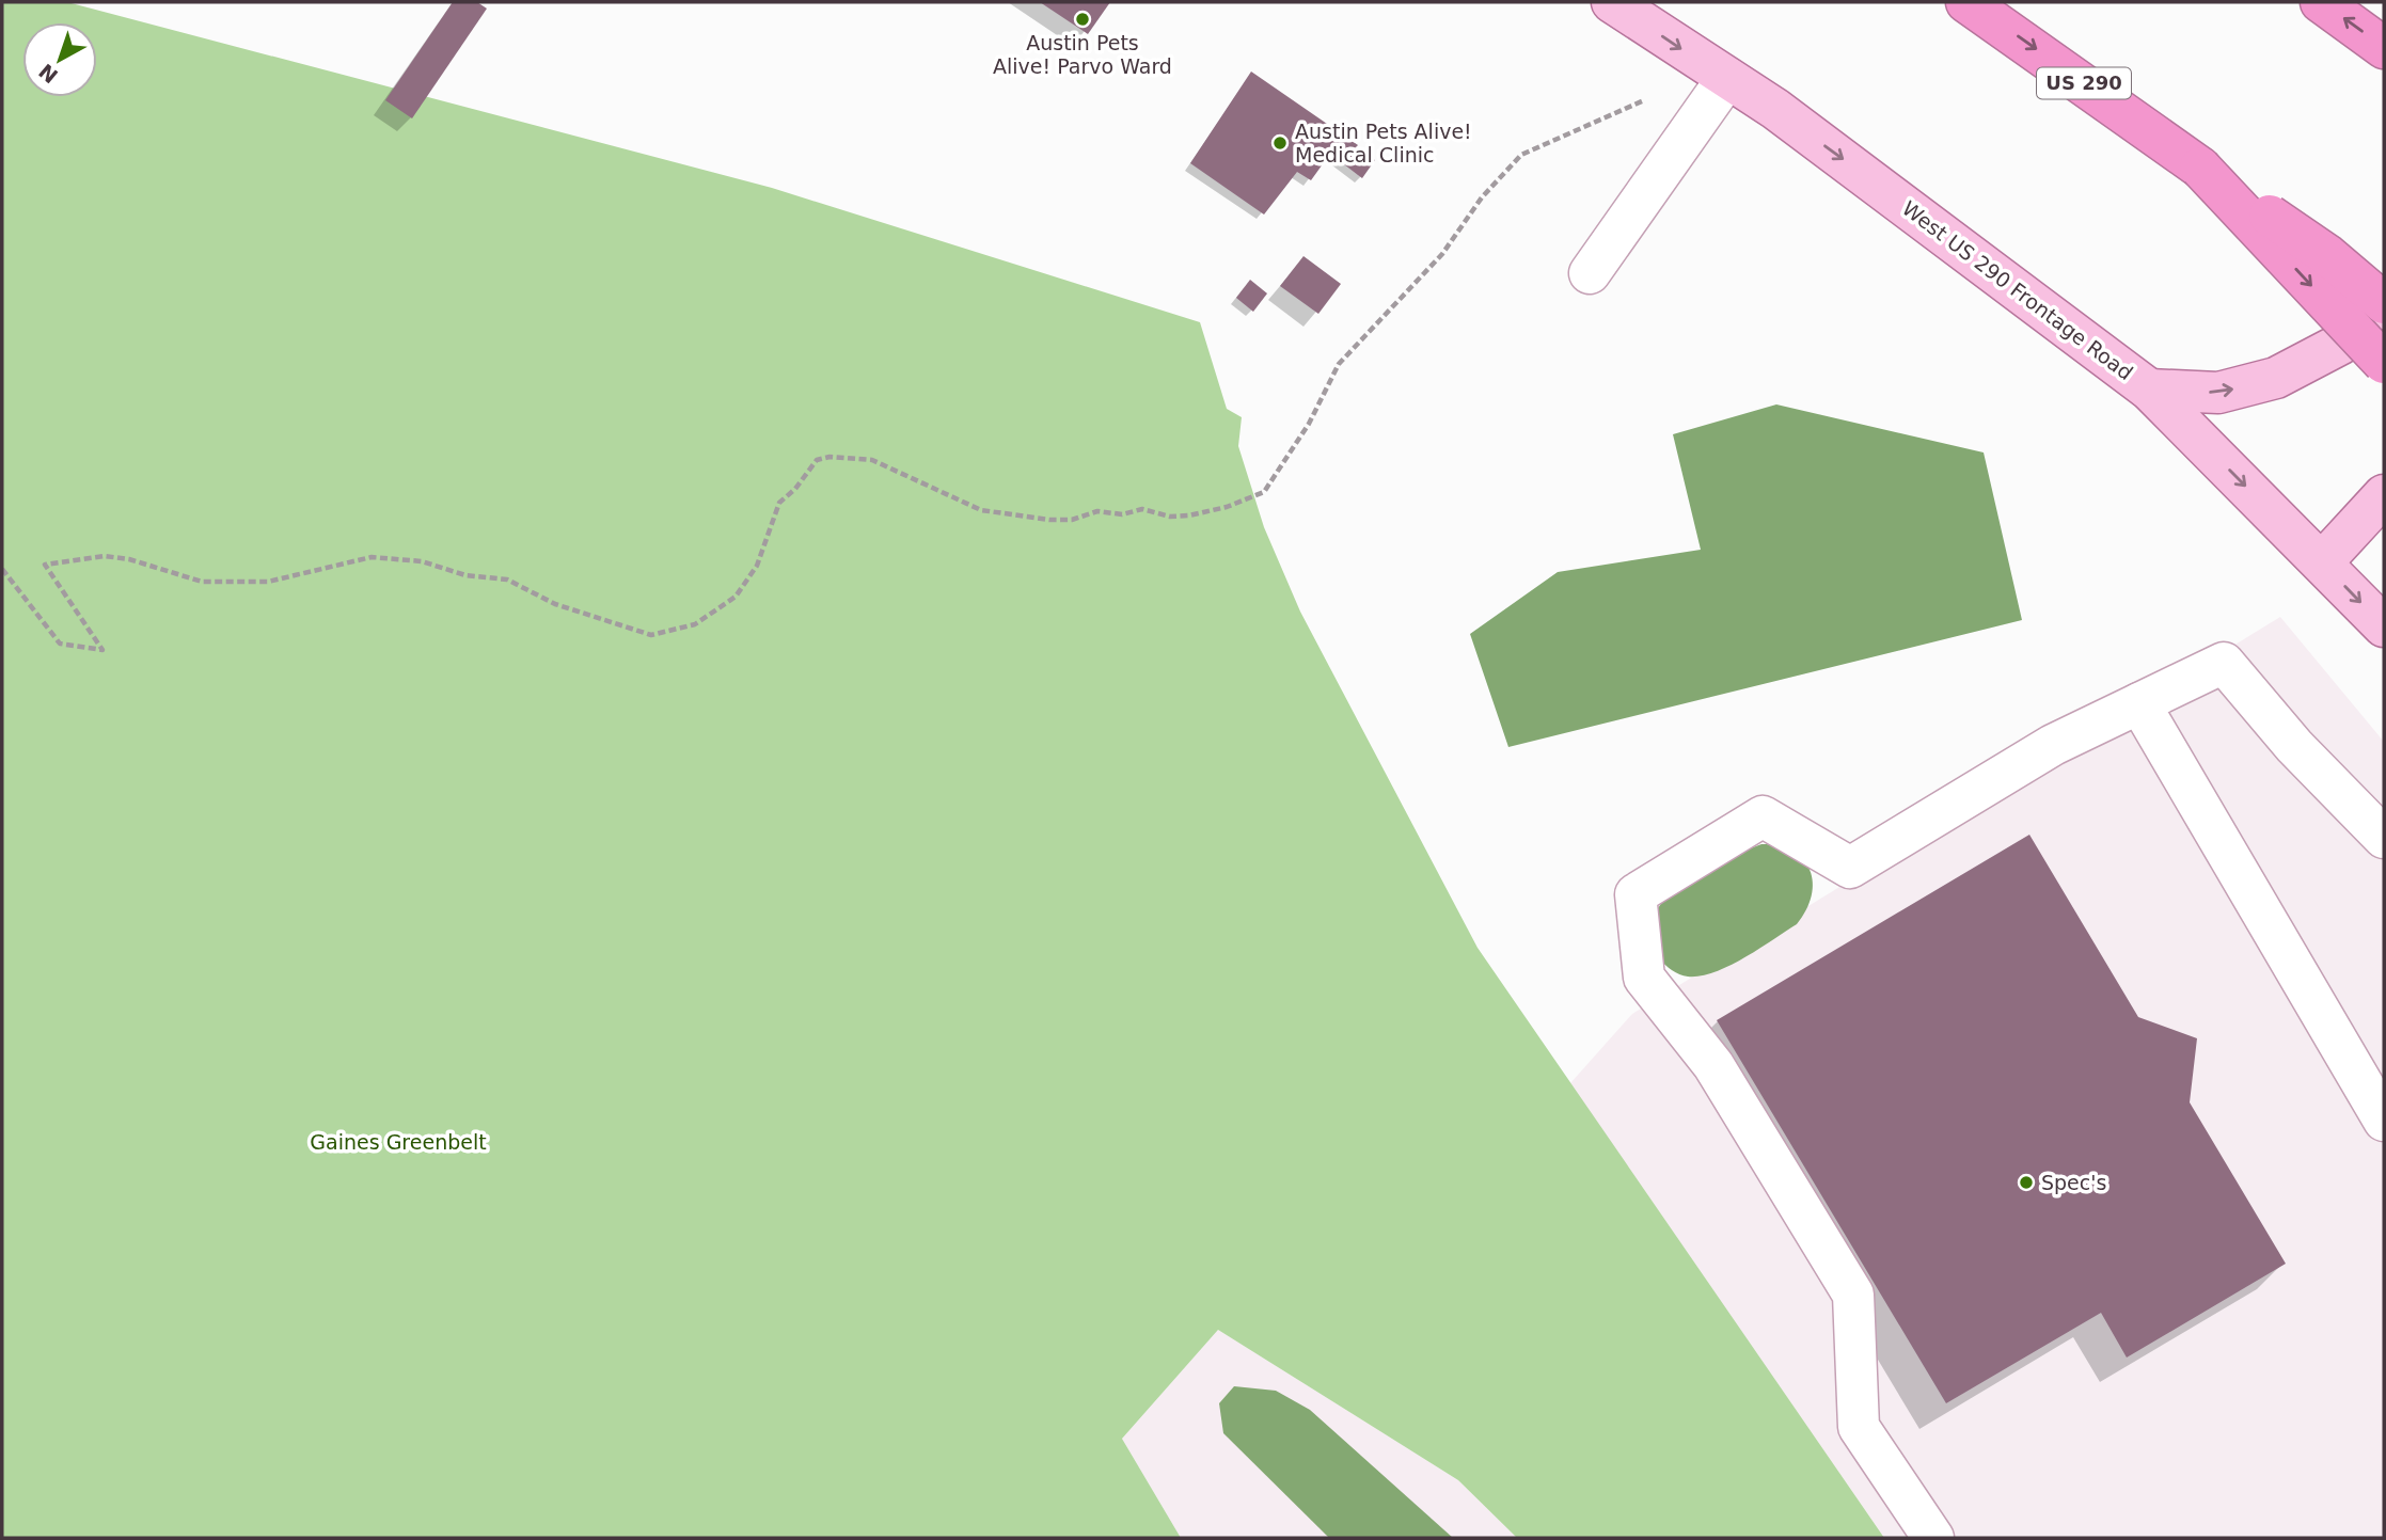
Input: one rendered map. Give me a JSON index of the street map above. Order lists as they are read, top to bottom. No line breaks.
{"streets":{"highway":["US 290"],"main road":["West US 290 Frontage Road"]},"one_way":["West US 290 Frontage Road"],"parks":["Gaines Greenbelt"],"places":["Austin Pets Alive! Parvo Ward","Austin Pets Alive! Medical Clinic","Spec's"],"north":"bottom left"}
